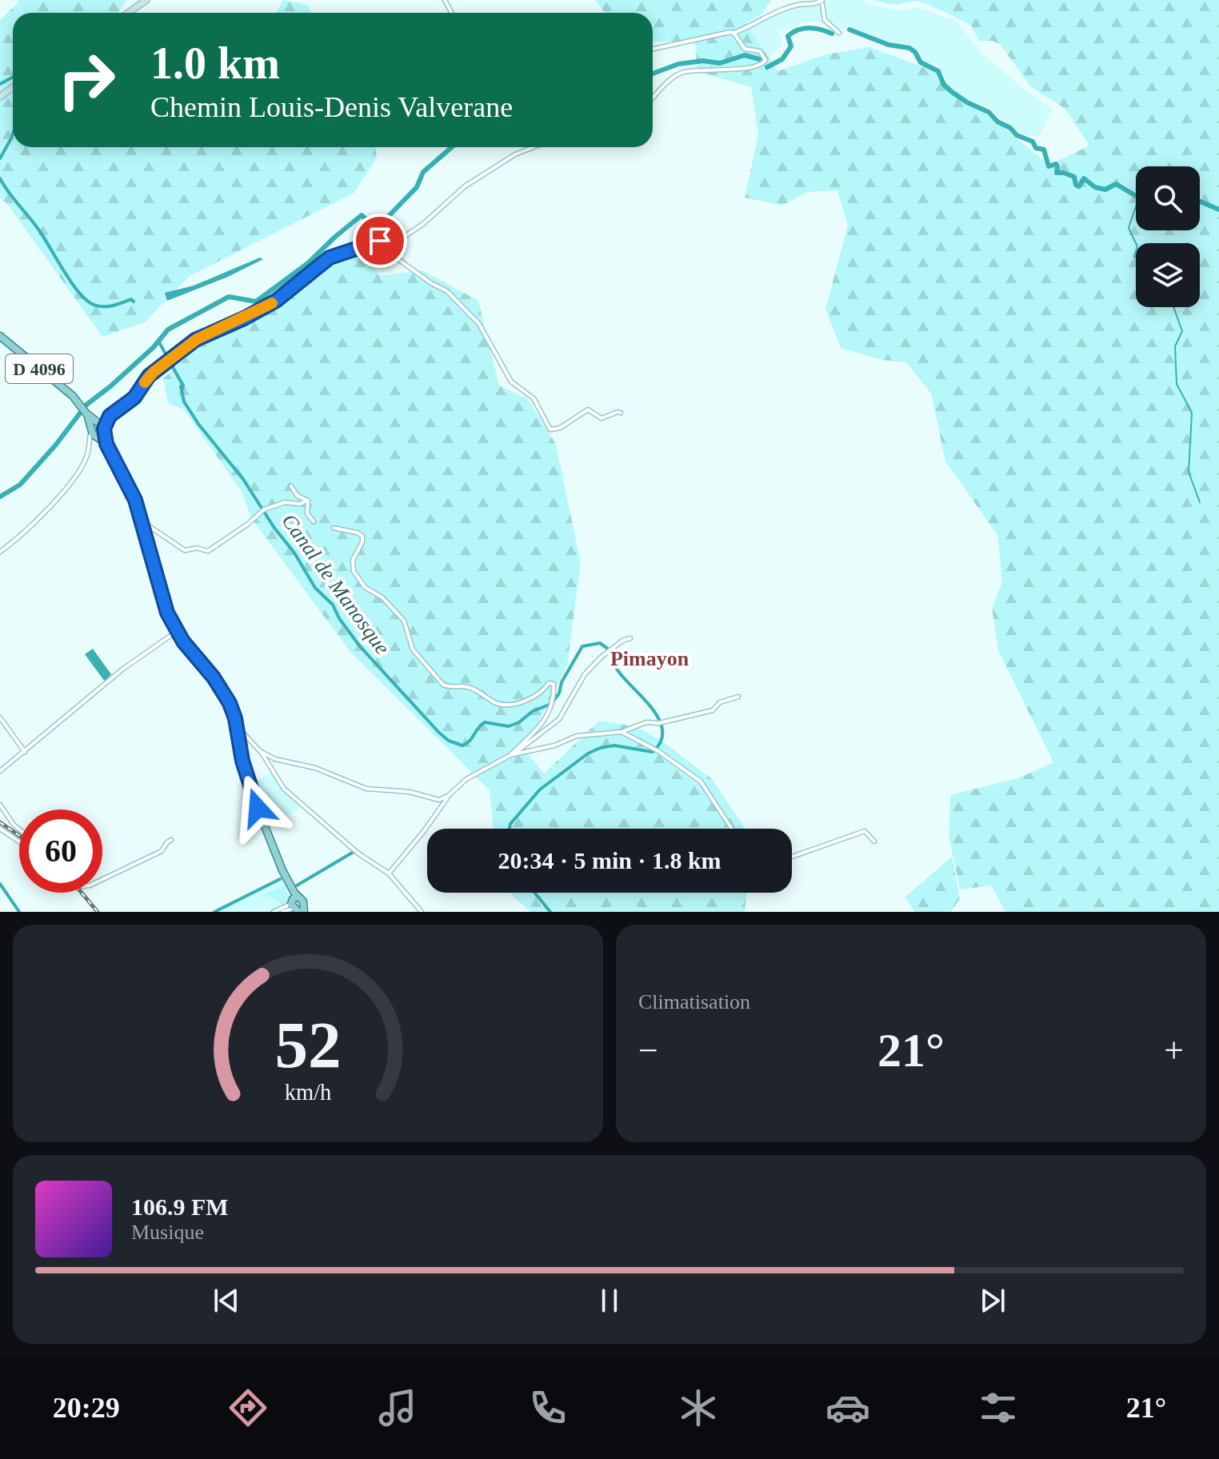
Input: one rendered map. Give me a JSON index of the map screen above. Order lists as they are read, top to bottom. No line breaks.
{"streets":{"main road":["D 4096"]},"districts":["Pimayon"],"water":["Canal de Manosque"],"page":{"turn":["1.0 km","Chemin Louis-Denis Valverane"],"limit":"60","trip":"20:34 · 5 min · 1.8 km","tile":"Climatisation","heat":["−","21°","+"],"song":["106.9 FM","Musique"],"tabs":["20:29","21°"],"gauge":["52","km/h"]}}
